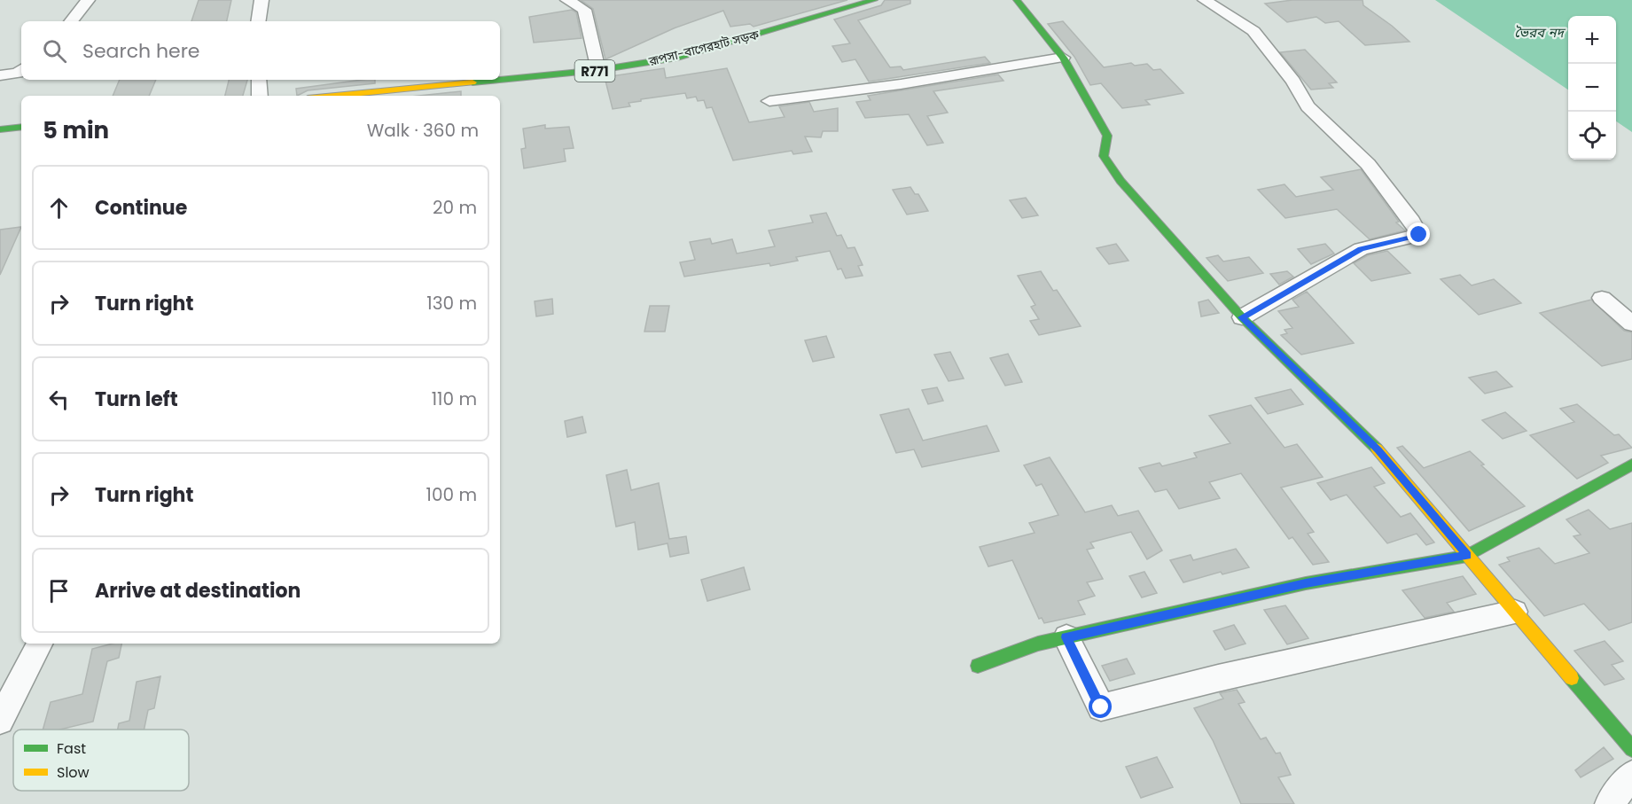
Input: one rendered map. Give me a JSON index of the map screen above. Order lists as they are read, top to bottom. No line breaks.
{"streets":{"street":["রূপসা-বাগেরহাট সড়ক","R771"]},"water":["ভৈরব নদ"],"legend":["Fast","Slow"],"page":{"map_buttons":["+","−"],"search":"Search here","heading":["5 min","Walk · 360 m"],"list":[["Continue","20 m"],["Turn right","130 m"],["Turn left","110 m"],["Turn right","100 m"],"Arrive at destination"]}}
